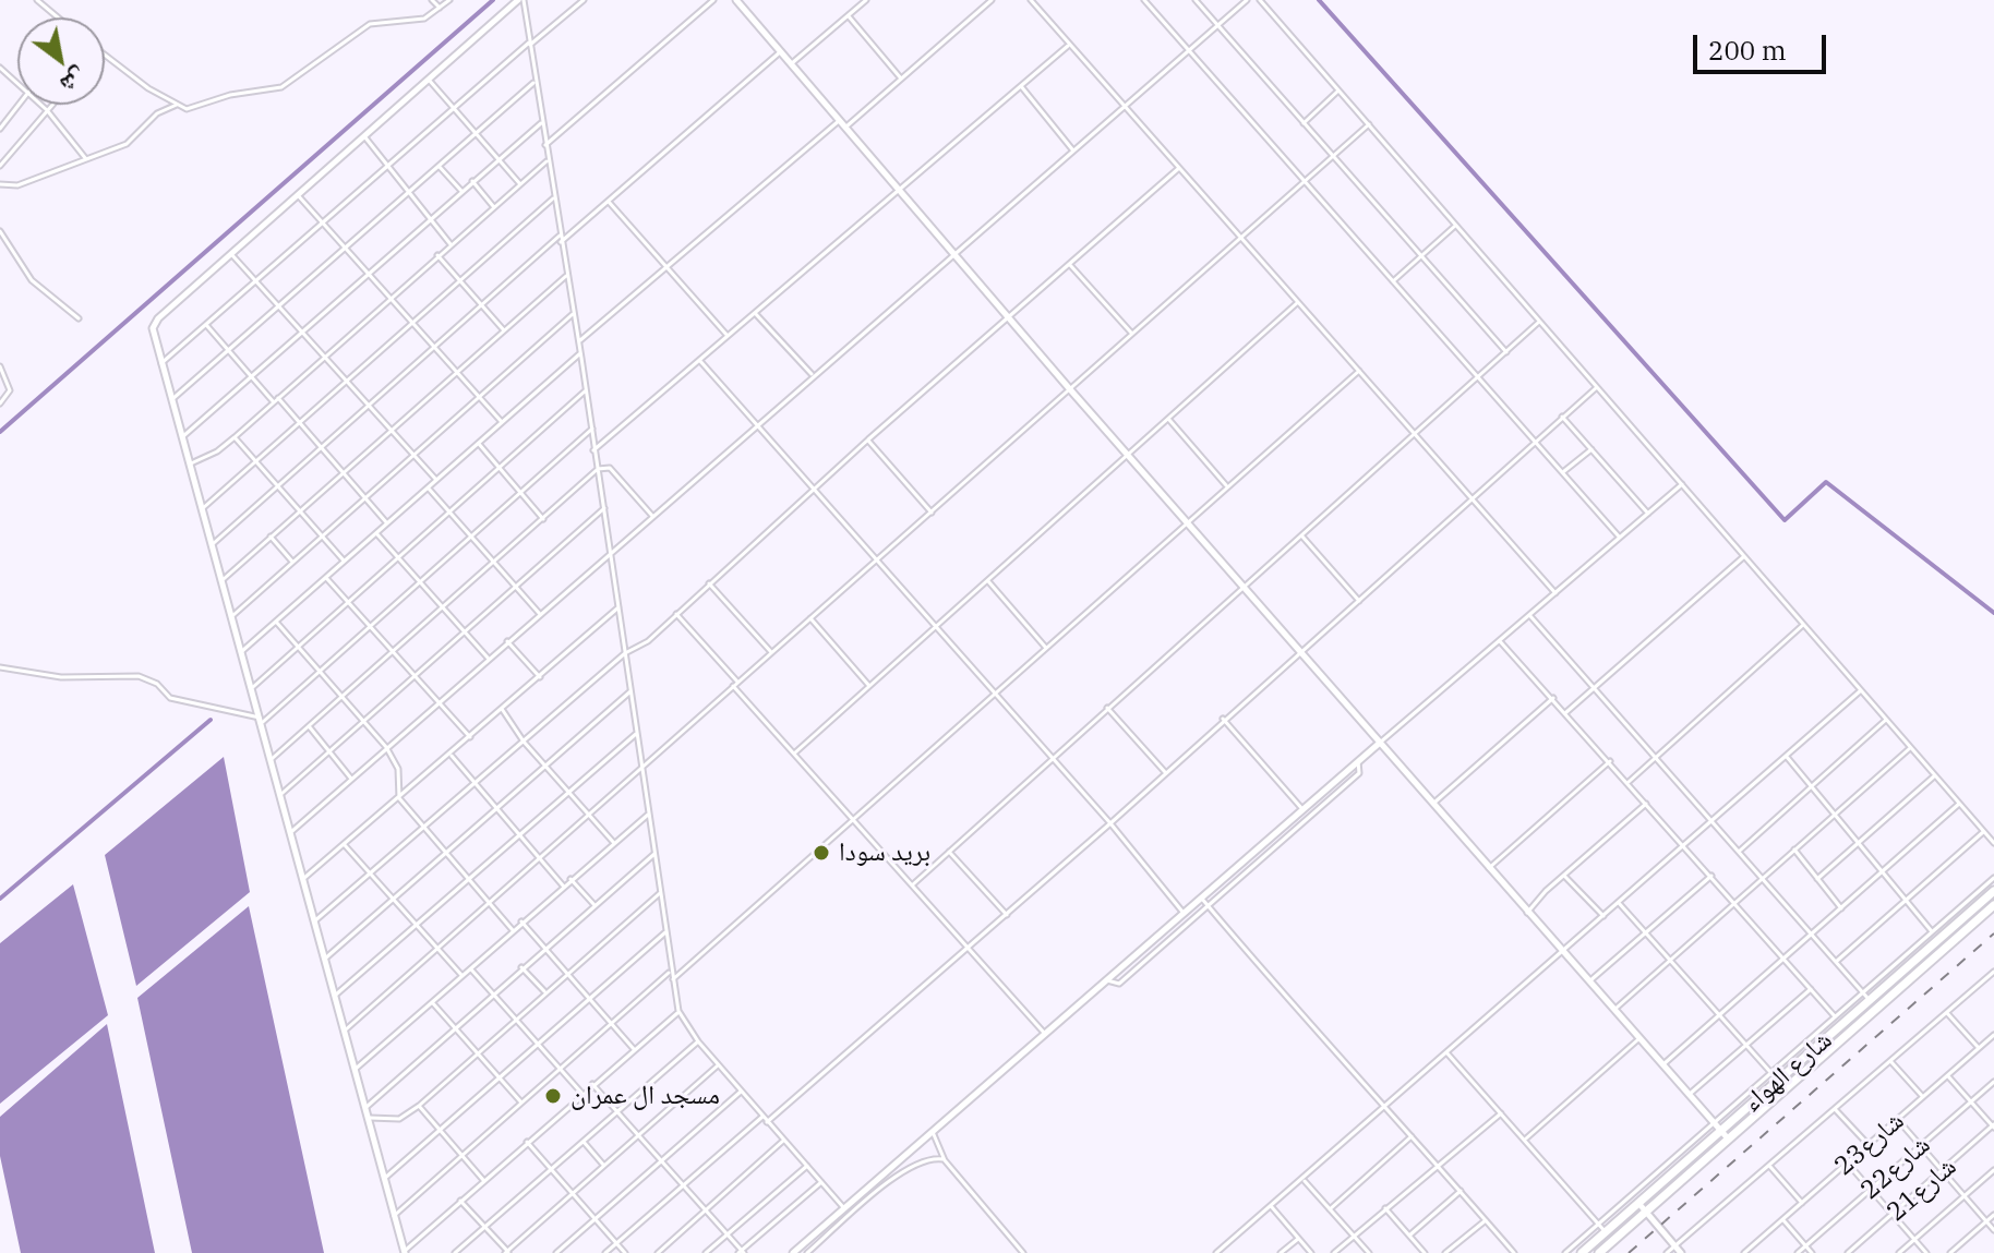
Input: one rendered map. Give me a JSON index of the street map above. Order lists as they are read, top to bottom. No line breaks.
{"streets":{"highway":["شارع الهواء"],"street":["شارع23","شارع22","شارع21"]},"places":["بريد سودا","مسجد ال عمران"],"scale_bar":"200 m","north":"bottom right"}
